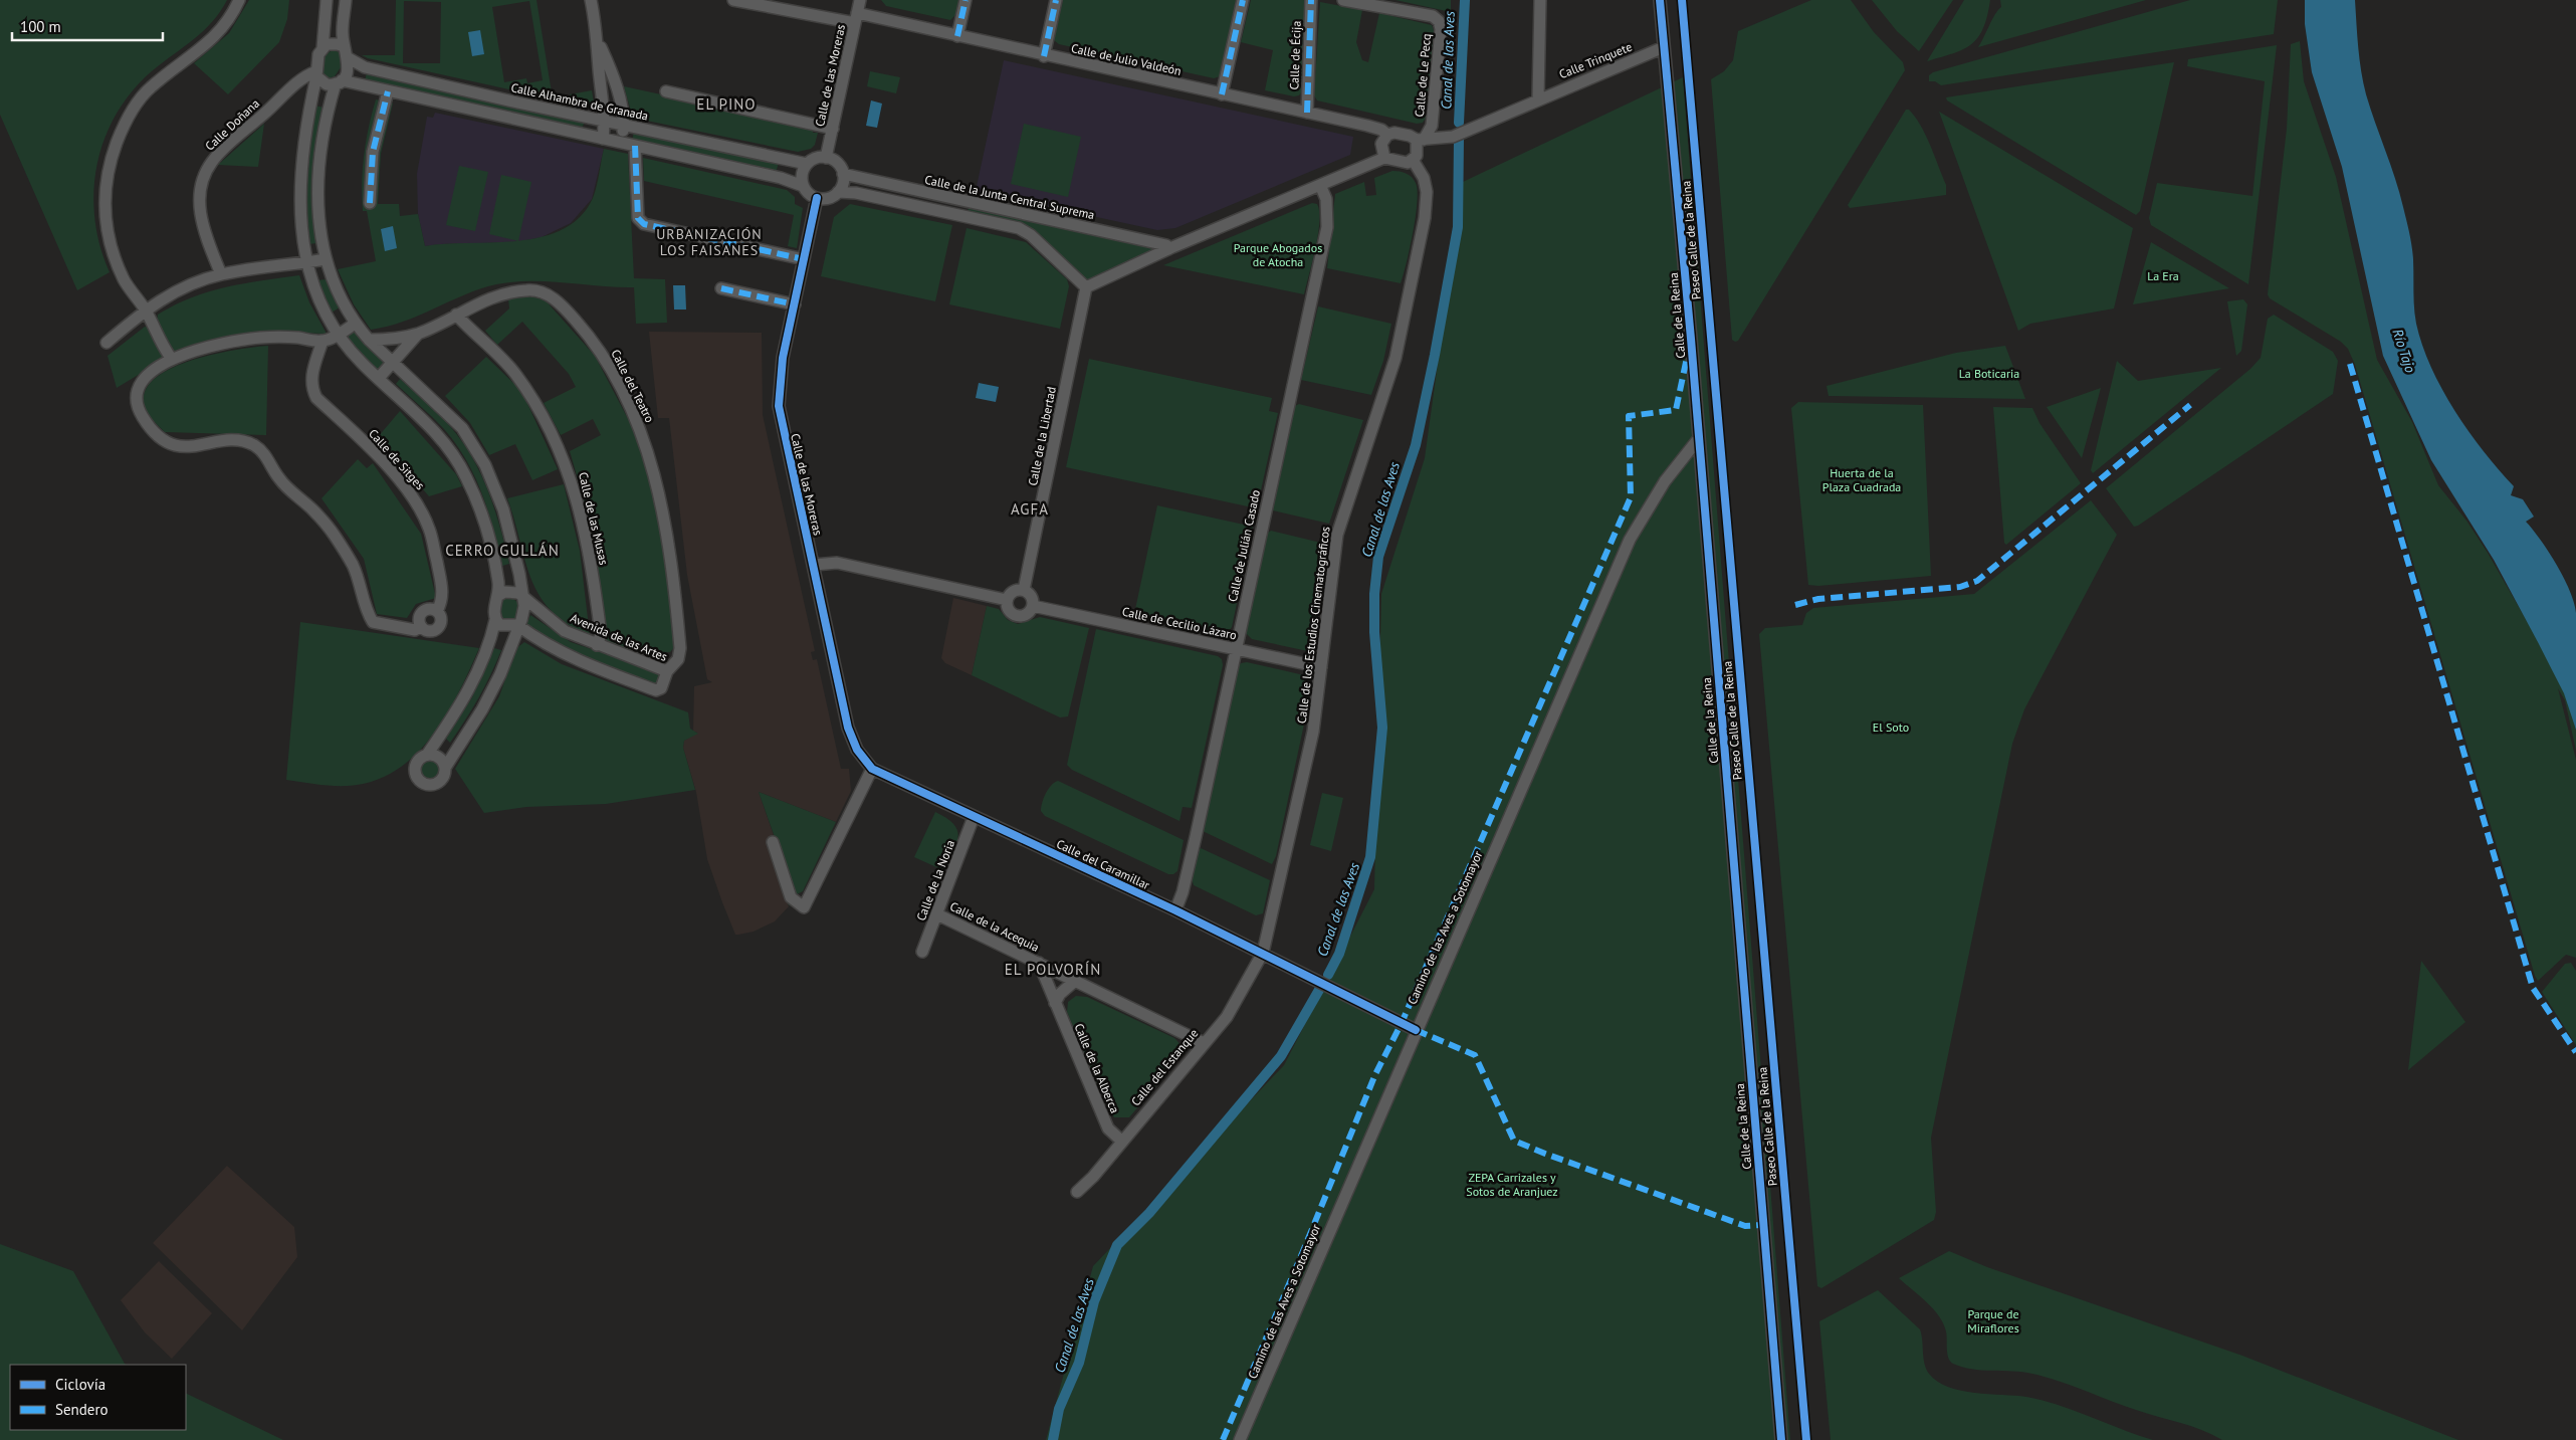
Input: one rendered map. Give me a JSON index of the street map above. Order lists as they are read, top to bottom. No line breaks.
{"streets":{"street":["Calle de Écija","Calle de Julio Valdeón","Calle Trinquete","Calle de las Moreras","Calle de Le Pecq","Calle Alhambra de Granada","Calle Doñana","Calle de la Junta Central Suprema","Calle de la Reina","Calle del Teatro","Calle de la Libertad","Calle de Sitges","Calle de las Musas","Calle de Julián Casado","Calle de Cecilio Lázaro","Calle de los Estudios Cinematográficos","Avenida de las Artes","Calle del Caramillar","Calle de la Noria","Calle de la Acequia","Camino de las Aves a Sotomayor","Calle del Estanque","Calle de la Alberca"],"cycle path":["Paseo Calle de la Reina"]},"crossings":[["Calle de Écija","Calle de Julio Valdeón"],["Calle de Julio Valdeón","Calle Trinquete"],["Calle de Julio Valdeón","Calle de las Moreras"],["Calle de Julio Valdeón","Calle de Le Pecq"],["Calle de Julio Valdeón","Calle de los Estudios Cinematográficos"],["Calle Trinquete","Calle de Le Pecq"],["Calle Trinquete","Calle de la Reina"],["Calle Trinquete","Calle de los Estudios Cinematográficos"],["Calle de las Moreras","Calle Alhambra de Granada"],["Calle de las Moreras","Calle de la Junta Central Suprema"],["Calle de las Moreras","Calle del Caramillar"],["Calle de Le Pecq","Calle de los Estudios Cinematográficos"],["Calle Alhambra de Granada","Calle Doñana"],["Calle Alhambra de Granada","Calle de la Junta Central Suprema"],["Calle de la Reina","Camino de las Aves a Sotomayor"],["Calle del Teatro","Calle de las Musas"],["Calle del Teatro","Avenida de las Artes"],["Calle de la Libertad","Calle de Cecilio Lázaro"],["Calle de las Musas","Avenida de las Artes"],["Calle de Julián Casado","Calle de Cecilio Lázaro"],["Calle de Julián Casado","Calle del Caramillar"],["Calle de Cecilio Lázaro","Calle de los Estudios Cinematográficos"],["Calle de los Estudios Cinematográficos","Calle del Caramillar"],["Calle de los Estudios Cinematográficos","Calle del Estanque"],["Calle del Caramillar","Calle de la Noria"],["Calle del Caramillar","Camino de las Aves a Sotomayor"],["Calle del Caramillar","Calle del Estanque"],["Calle de la Noria","Calle de la Acequia"],["Calle de la Acequia","Calle del Estanque"],["Calle de la Acequia","Calle de la Alberca"],["Calle del Estanque","Calle de la Alberca"]],"districts":["EL PINO","URBANIZACIÓN LOS FAISANES","AGFA","CERRO GULLÁN","EL POLVORÍN"],"water":["Canal de las Aves","Río Tajo"],"parks":["Parque Abogados de Atocha","La Era","La Boticaria","Huerta de la Plaza Cuadrada","El Soto","ZEPA Carrizales y Sotos de Aranjuez","Parque de Miraflores"],"legend":["Ciclovía","Sendero"],"scale_bar":"100 m"}
